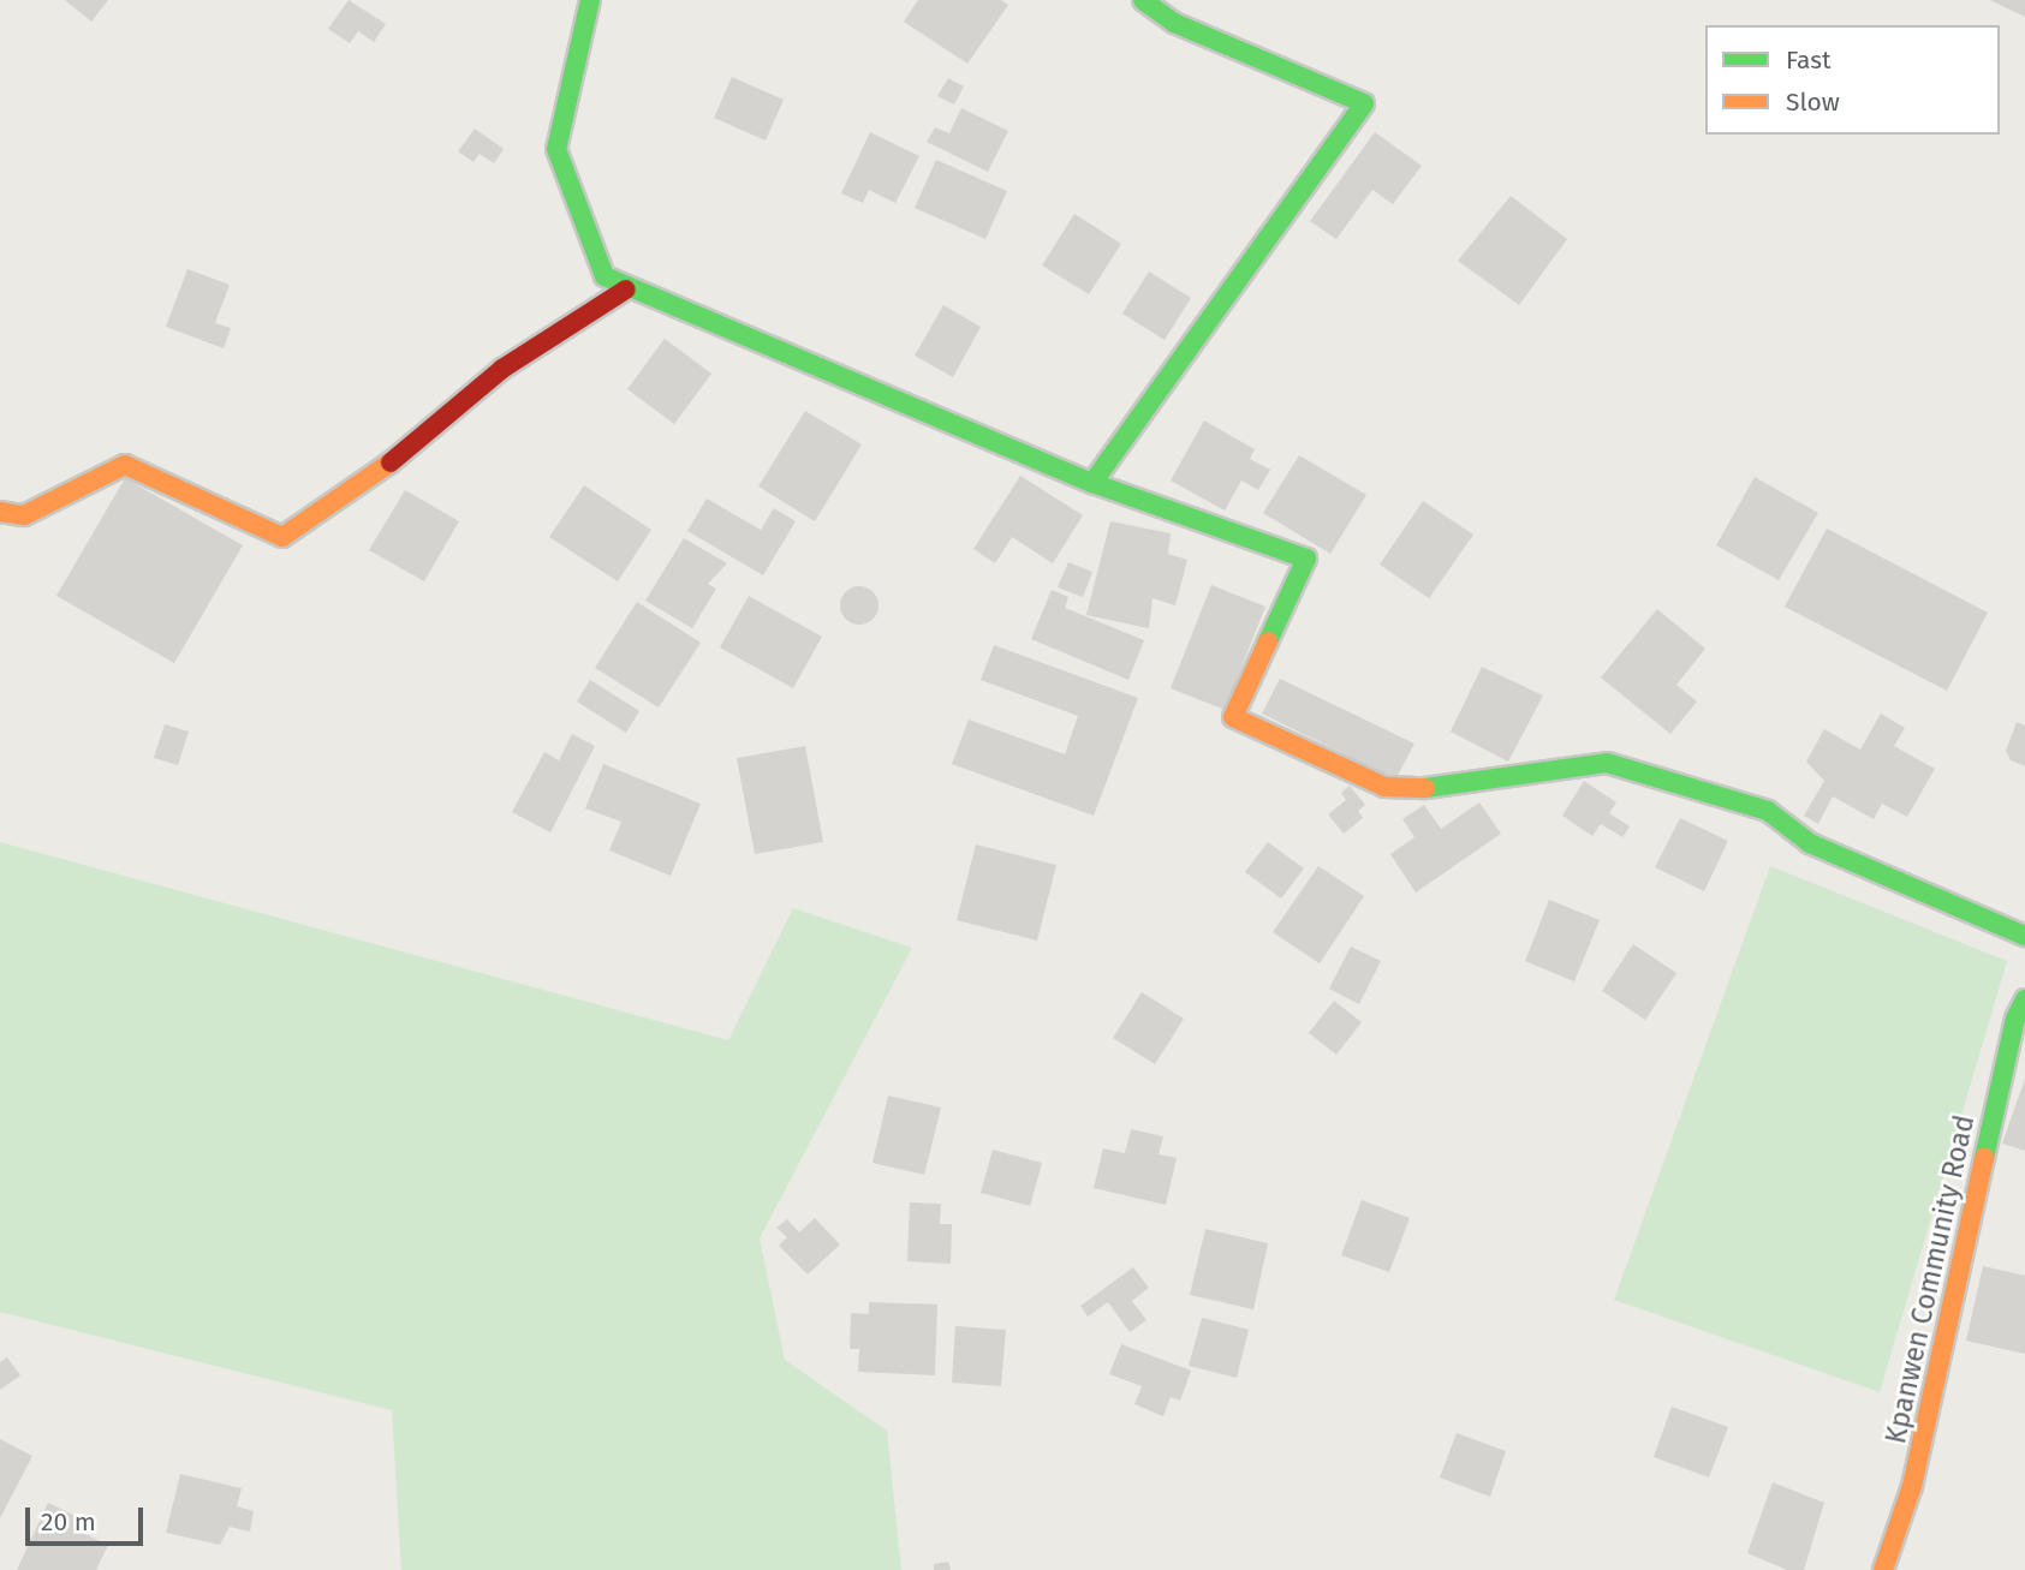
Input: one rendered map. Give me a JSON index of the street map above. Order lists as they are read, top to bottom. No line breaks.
{"streets":{"street":["Kpanwen Community Road"]},"legend":["Fast","Slow"],"scale_bar":"20 m"}
